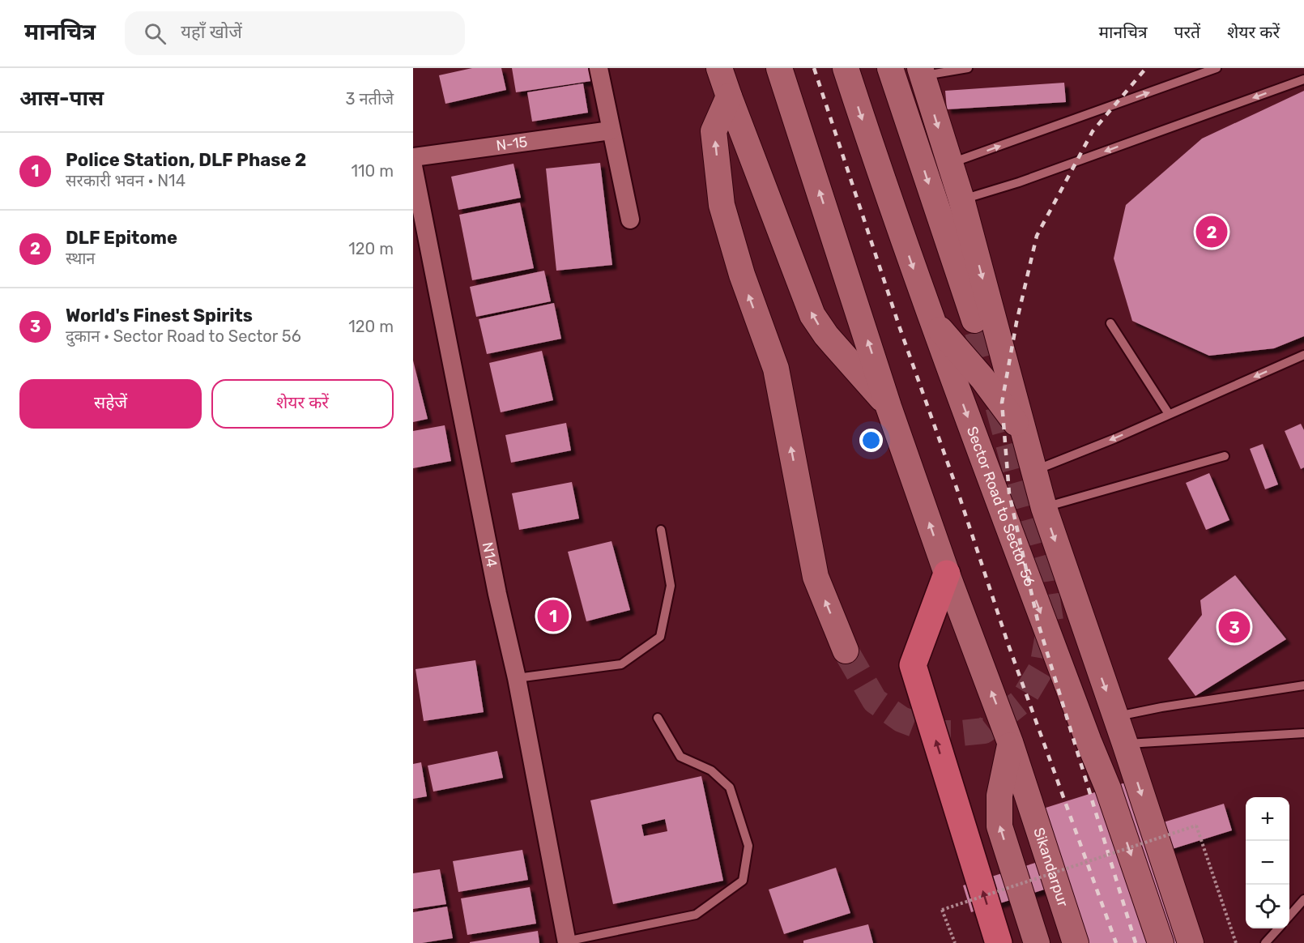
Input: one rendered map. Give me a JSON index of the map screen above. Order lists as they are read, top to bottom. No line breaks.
{"streets":{"street":["N-15","Sector Road to Sector 56","N14","Sikandarpur"]},"page":{"header":"मानचित्र","search":"यहाँ खोजें","nav":["मानचित्र","परतें","शेयर करें"],"heading":["आस-पास","3 नतीजे"],"list":[{"mark":"1","name":"Police Station, DLF Phase 2","note":"सरकारी भवन · N14","value":"110 m"},{"mark":"2","name":"DLF Epitome","note":"स्थान","value":"120 m"},{"mark":"3","name":"World's Finest Spirits","note":"दुकान · Sector Road to Sector 56","value":"120 m"}],"pins":["2","1","3"],"buttons":["सहेजें","शेयर करें"],"map_buttons":["+","−"]}}
